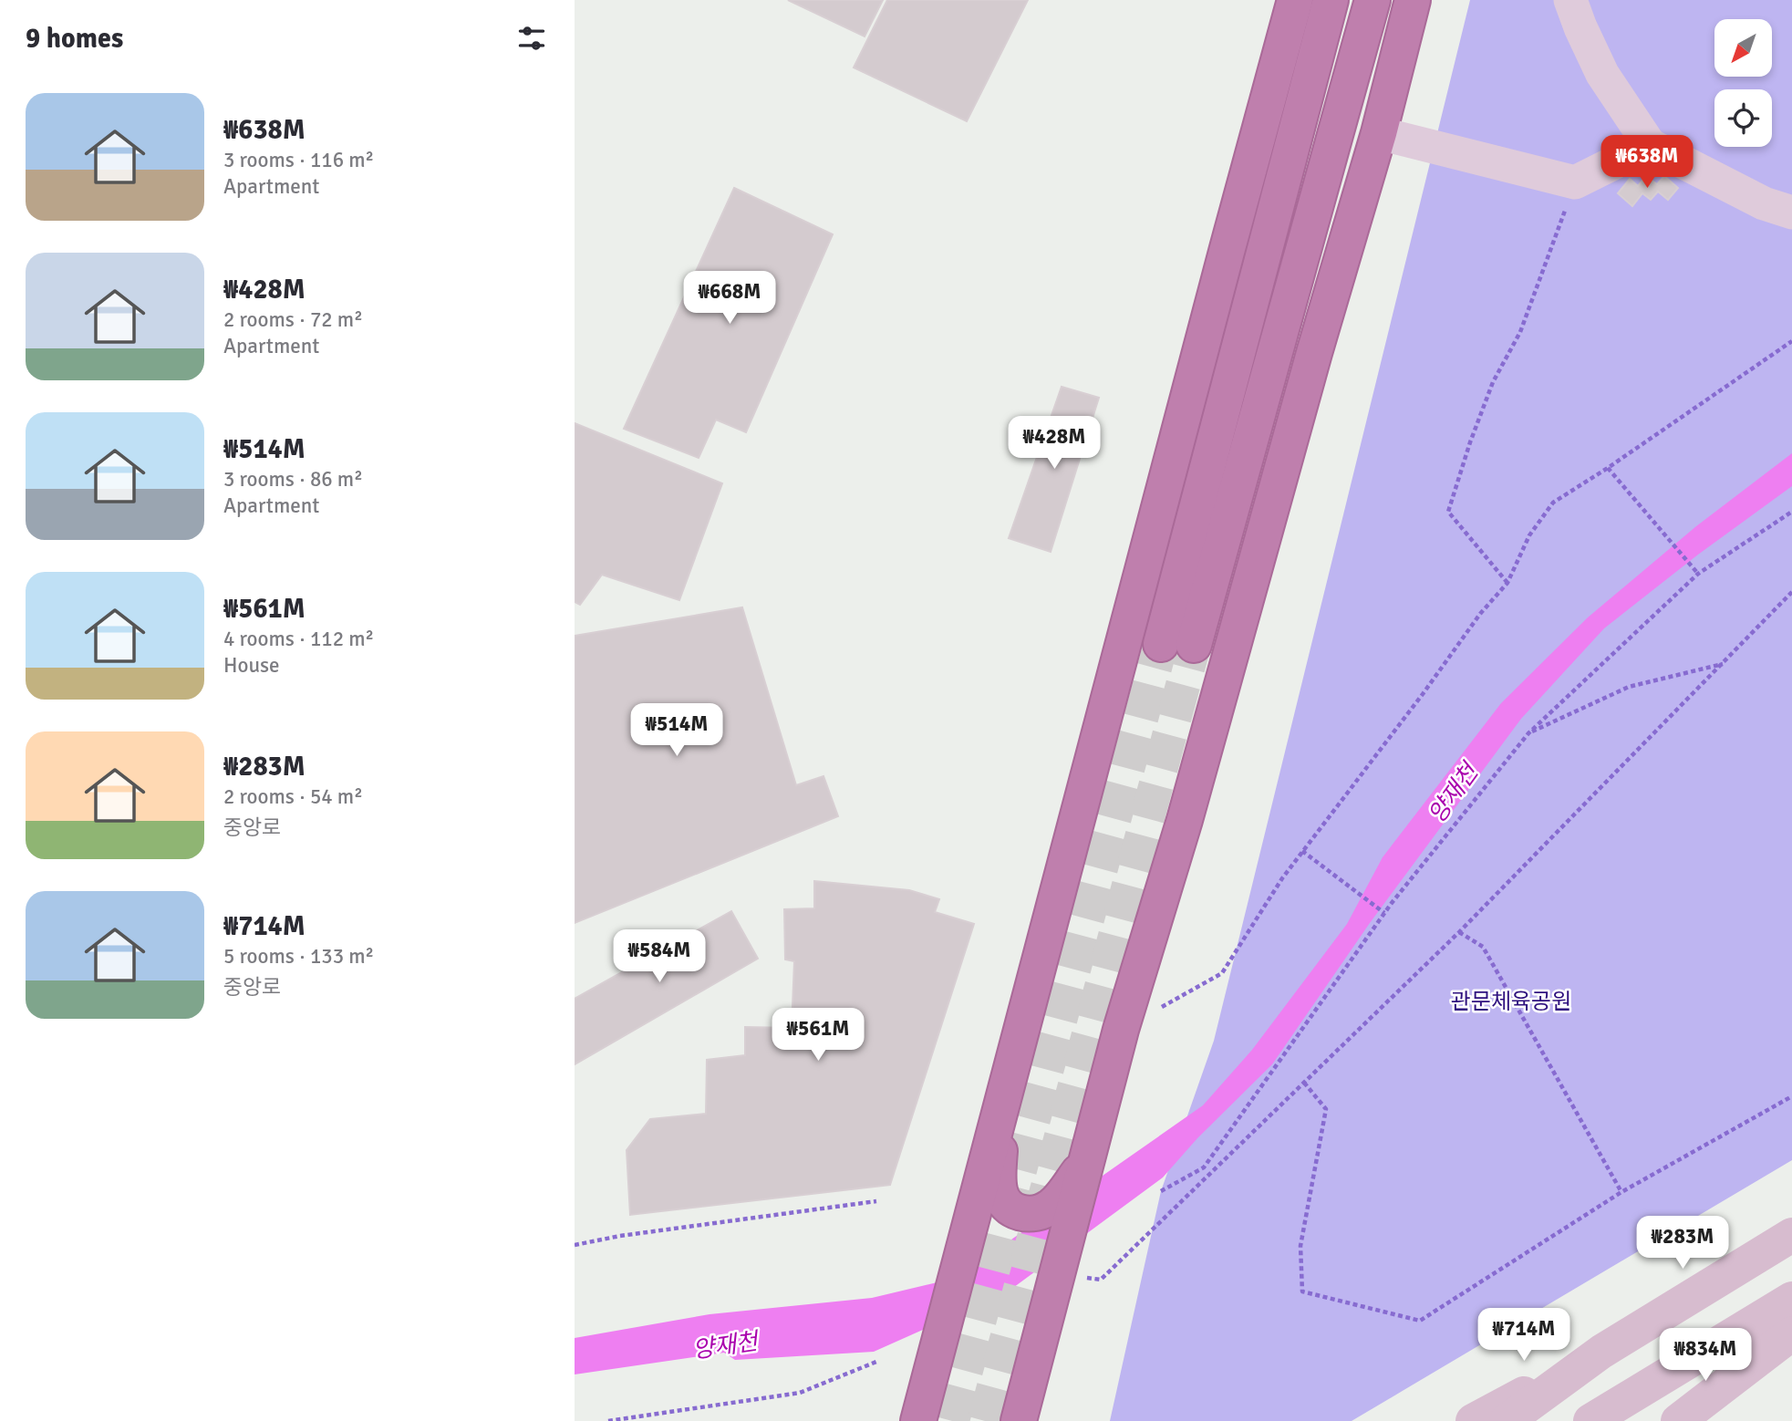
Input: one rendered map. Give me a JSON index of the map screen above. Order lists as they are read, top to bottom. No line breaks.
{"water":["양재천"],"parks":["관문체육공원"],"north":"bottom left","page":{"heading":"9 homes","list":[{"name":"₩638M","note":"3 rooms · 116 m² · Apartment"},{"name":"₩428M","note":"2 rooms · 72 m² · Apartment"},{"name":"₩514M","note":"3 rooms · 86 m² · Apartment"},{"name":"₩561M","note":"4 rooms · 112 m² · House"},{"name":"₩283M","note":"2 rooms · 54 m² · 중앙로"},{"name":"₩714M","note":"5 rooms · 133 m² · 중앙로"}],"price":["₩638M","₩668M","₩428M","₩514M","₩584M","₩561M","₩283M","₩714M","₩834M"]}}
